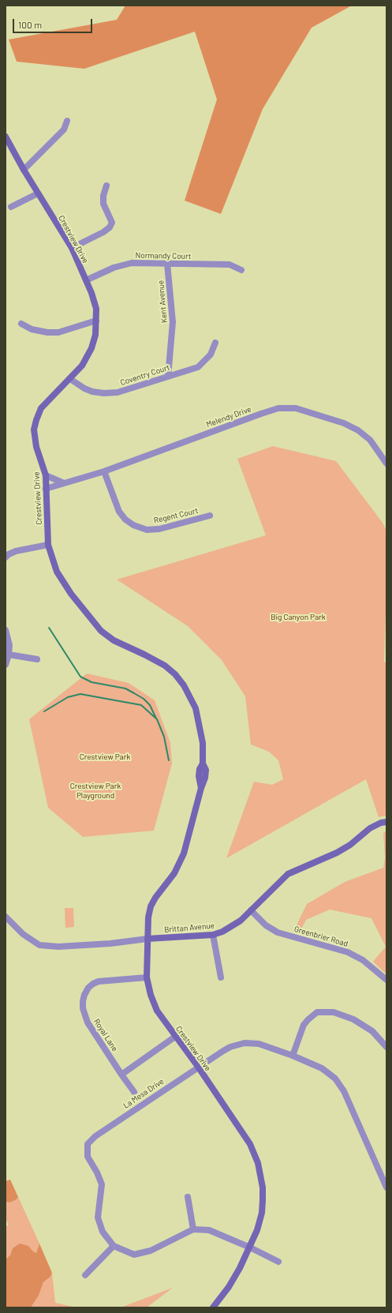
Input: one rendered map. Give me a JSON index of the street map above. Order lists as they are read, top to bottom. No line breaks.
{"streets":{"street":["Crestview Drive","Normandy Court","Kent Avenue","Coventry Court","Melendy Drive","Regent Court","Brittan Avenue","Greenbrier Road","Royal Lane","La Mesa Drive"]},"crossings":[["Crestview Drive","Normandy Court"],["Crestview Drive","Coventry Court"],["Crestview Drive","Melendy Drive"],["Crestview Drive","Brittan Avenue"],["Crestview Drive","Royal Lane"],["Crestview Drive","La Mesa Drive"],["Normandy Court","Kent Avenue"],["Kent Avenue","Coventry Court"],["Melendy Drive","Regent Court"],["Brittan Avenue","Greenbrier Road"]],"parks":["Big Canyon Park","Crestview Park","Crestview Park Playground"],"scale_bar":"100 m"}
